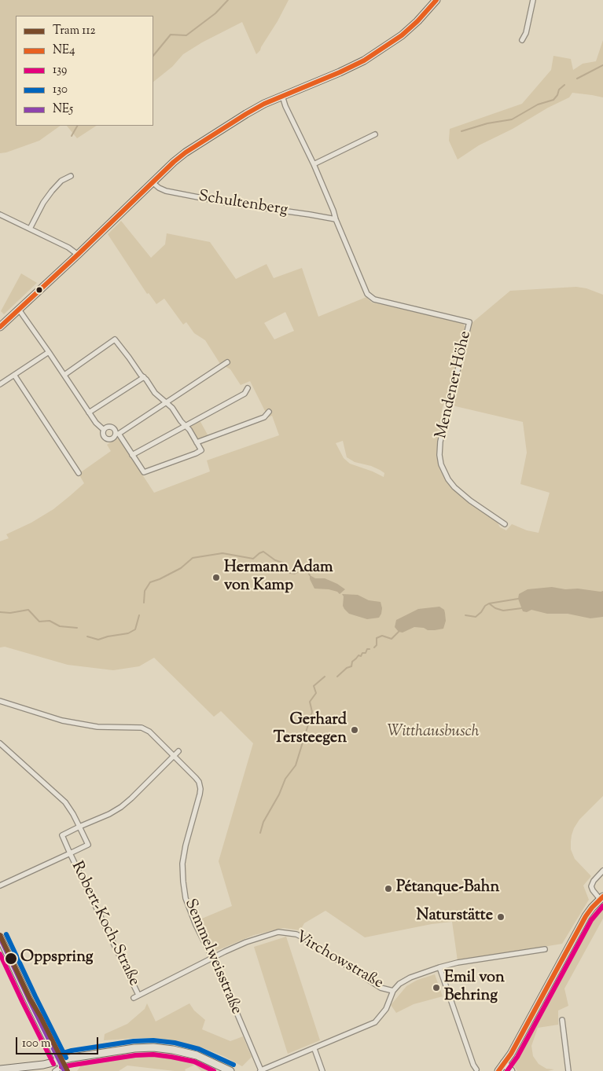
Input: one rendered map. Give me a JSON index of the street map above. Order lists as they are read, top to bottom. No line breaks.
{"streets":{"street":["Schultenberg","Mendener Höhe","Robert-Koch-Straße","Semmelweisstraße","Virchowstraße"]},"crossings":[["Schultenberg","Mendener Höhe"],["Robert-Koch-Straße","Virchowstraße"],["Semmelweisstraße","Virchowstraße"]],"parks":["Witthausbusch"],"places":["Hermann Adam von Kamp","Gerhard Tersteegen","Pétanque-Bahn","Naturstätte","Oppspring","Emil von Behring"],"lines":["transit line NE4","transit line 139","transit line 130","tram line 112","transit line NE5"],"legend":["Tram 112","NE4","139","130","NE5"],"scale_bar":"100 m"}
